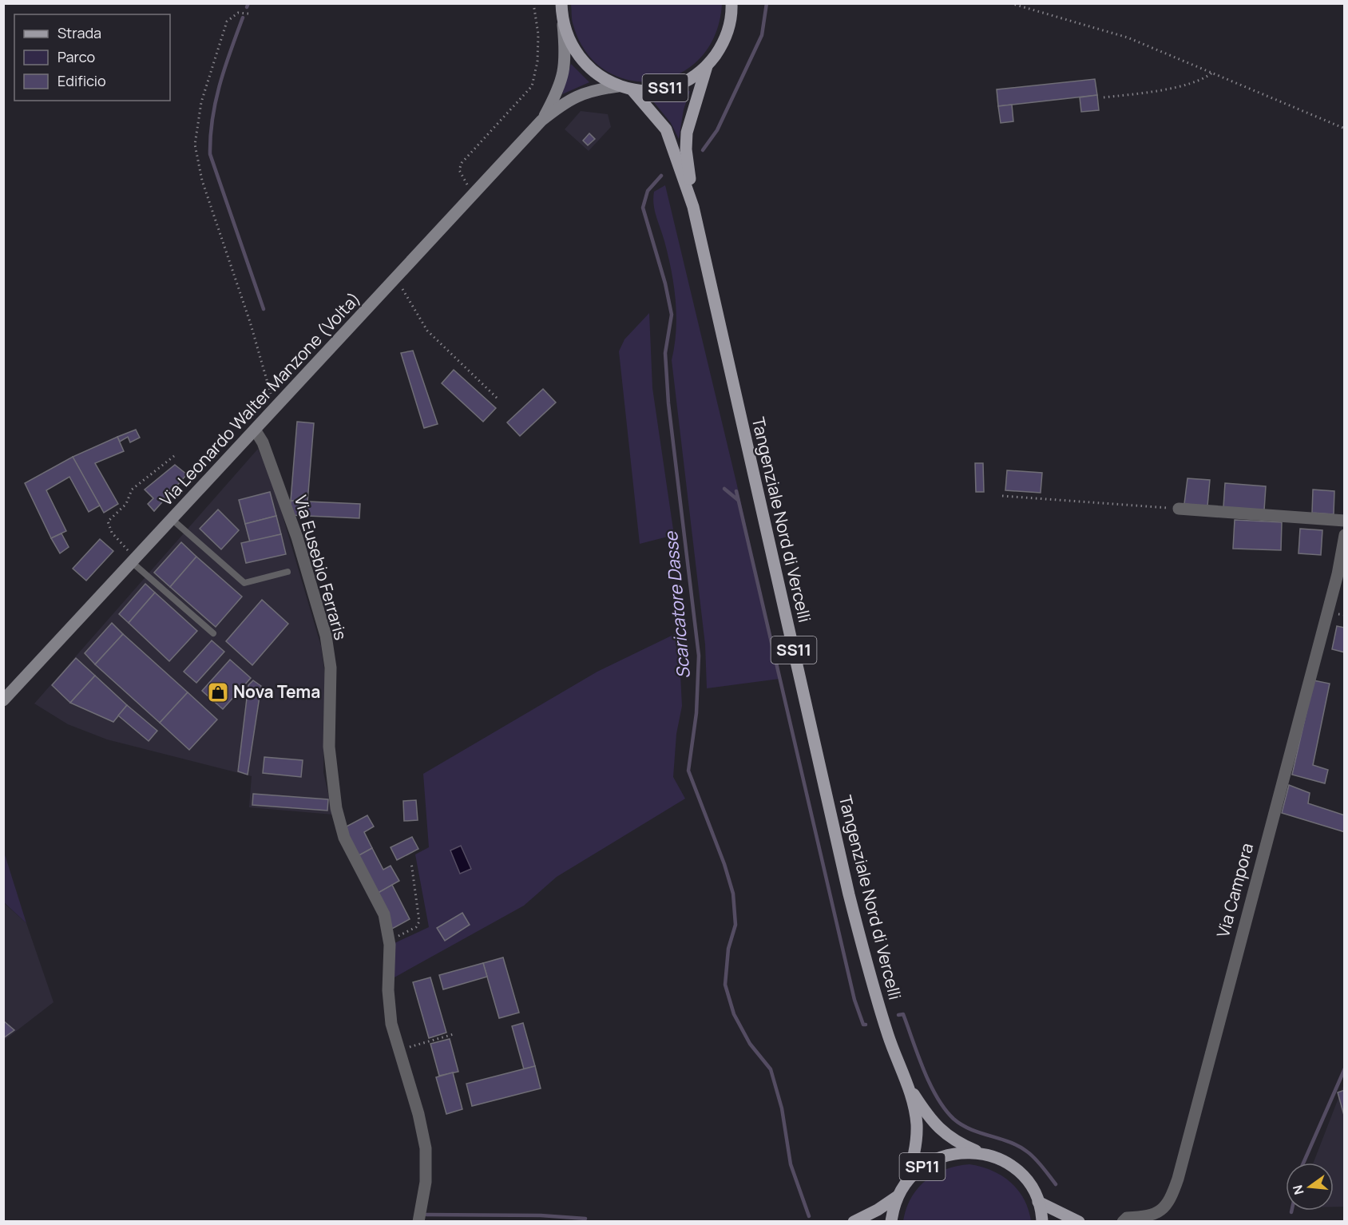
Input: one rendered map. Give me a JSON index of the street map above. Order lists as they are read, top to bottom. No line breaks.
{"streets":{"main road":["SS11","Via Leonardo Walter Manzone (Volta)","Tangenziale Nord di Vercelli","SP11"],"street":["Via Eusebio Ferraris","Via Campora"]},"crossings":[["Via Leonardo Walter Manzone (Volta)","Tangenziale Nord di Vercelli"],["Via Leonardo Walter Manzone (Volta)","Via Eusebio Ferraris"],["Tangenziale Nord di Vercelli","SP11"]],"water":["Scaricatore Dasse"],"places":{"shop":["Nova Tema"]},"legend":["Strada","Parco","Edificio"],"north":"left"}
